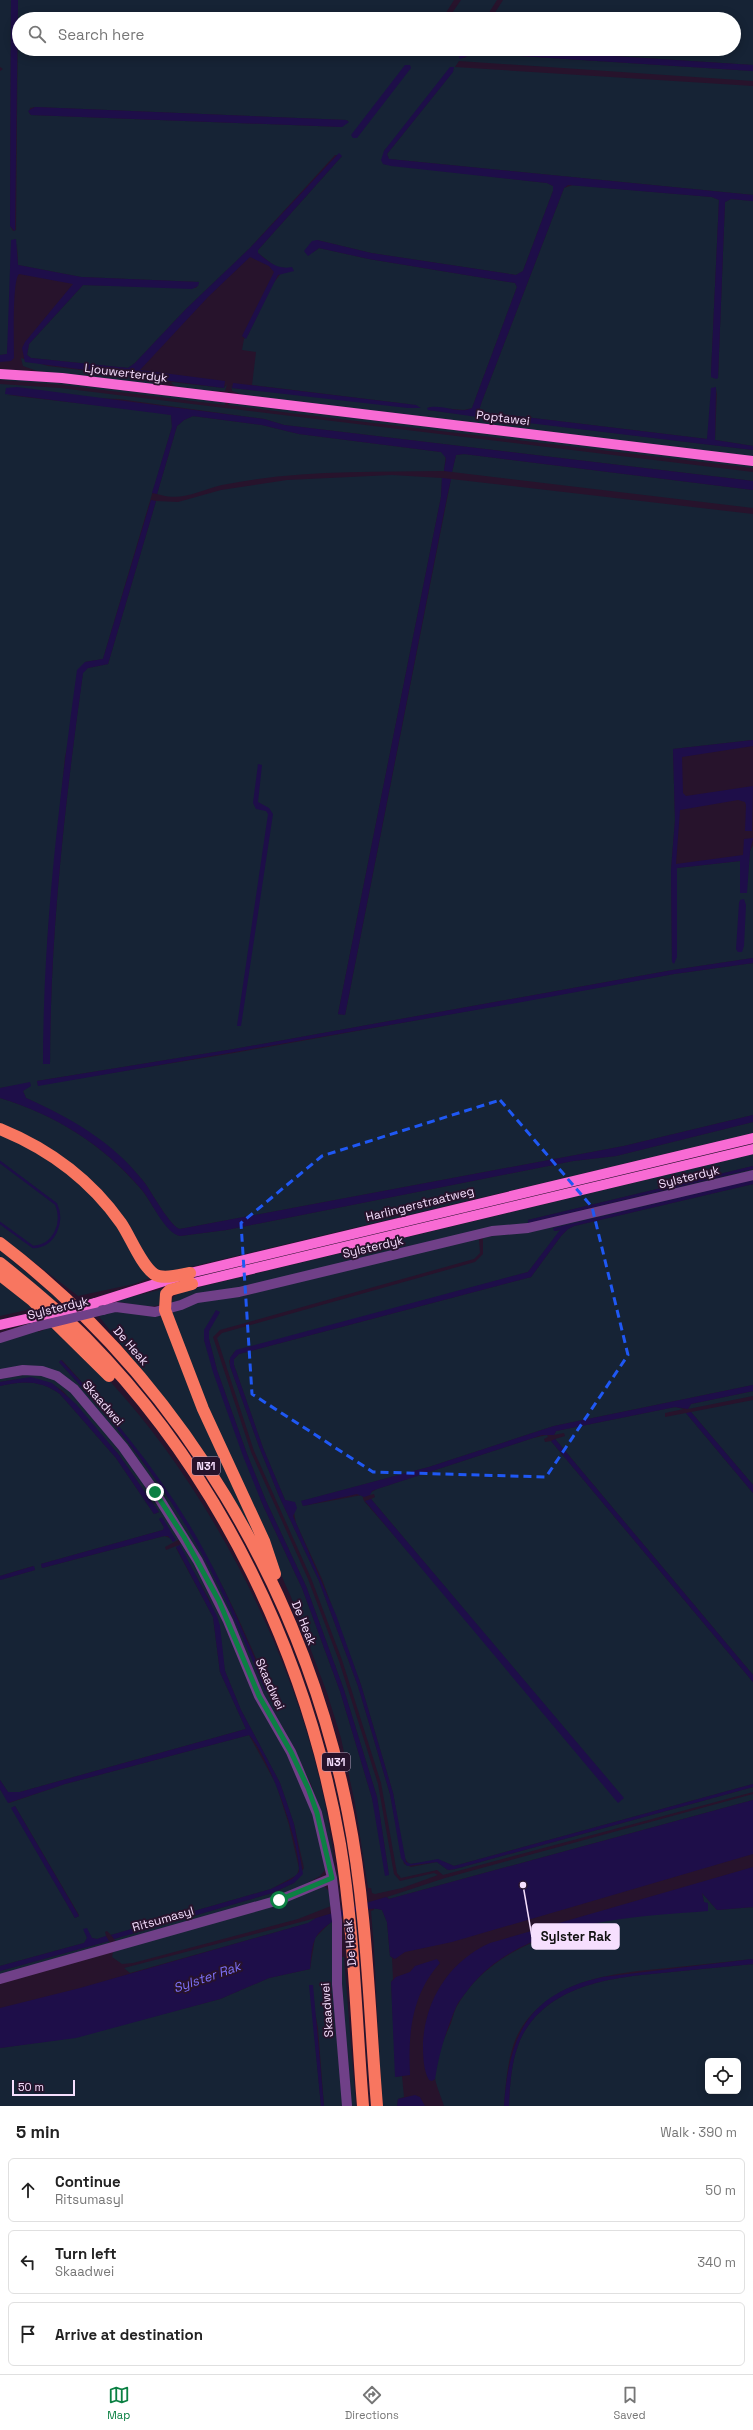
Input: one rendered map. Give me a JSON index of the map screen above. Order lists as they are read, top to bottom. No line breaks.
{"streets":{"highway":["De Heak","N31"],"main road":["Ljouwerterdyk","Poptawei","Harlingerstraatweg"],"street":["Sylsterdyk","Skaadwei","Ritsumasyl"]},"crossings":[["Ljouwerterdyk","Poptawei"],["Sylsterdyk","N31"],["De Heak","Skaadwei"],["De Heak","N31"],["Skaadwei","Ritsumasyl"]],"water":["Sylster Rak"],"places":["Sylster Rak"],"scale_bar":"50 m","page":{"search":"Search here","scale":"50 m","heading":["5 min","Walk · 390 m"],"list":[["Continue","Ritsumasyl","50 m"],["Turn left","Skaadwei","340 m"],"Arrive at destination"],"nav":["Map","Directions","Saved"]}}
